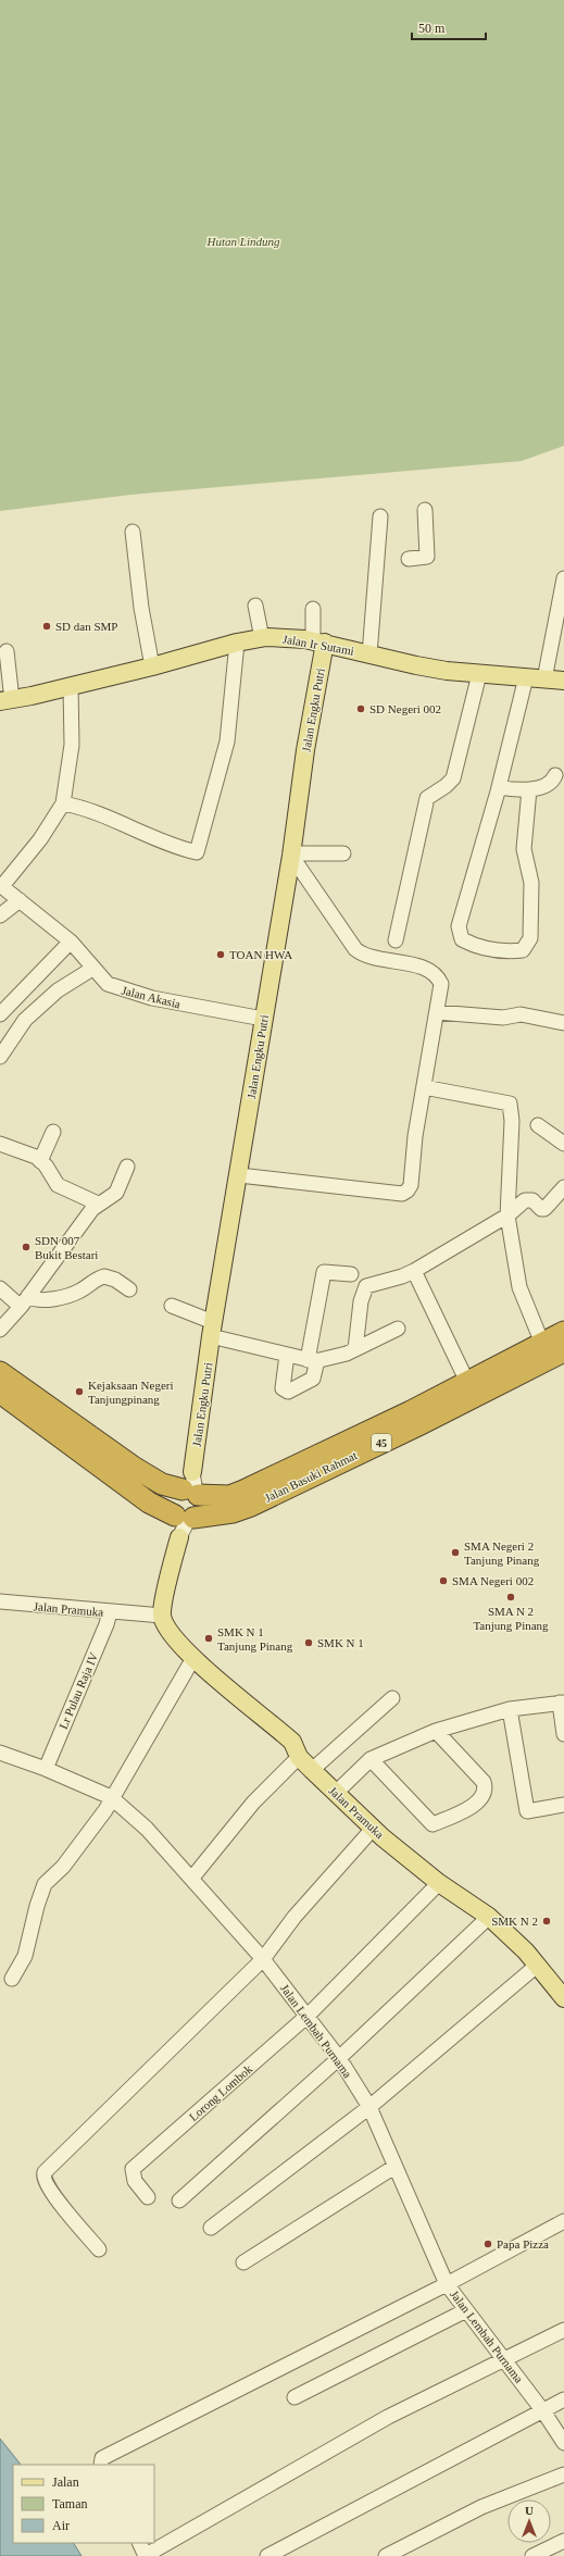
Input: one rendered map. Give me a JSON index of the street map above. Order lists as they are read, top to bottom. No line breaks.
{"streets":{"highway":["45","Jalan Basuki Rahmat"],"main road":["Jalan Ir Sutami","Jalan Engku Putri","Jalan Pramuka"],"street":["Jalan Akasia","Lr Pulau Raja IV","Jalan Lembah Purnama","Lorong Lombok"]},"crossings":[["Jalan Ir Sutami","Jalan Engku Putri"],["Jalan Engku Putri","Jalan Akasia"],["Jalan Engku Putri","Jalan Basuki Rahmat"],["Jalan Pramuka","Lr Pulau Raja IV"],["Jalan Pramuka","Lorong Lombok"],["Lr Pulau Raja IV","Jalan Lembah Purnama"],["Jalan Lembah Purnama","Lorong Lombok"]],"parks":["Hutan Lindung"],"places":["SD dan SMP","SD Negeri 002","TOAN HWA","SDN 007 Bukit Bestari","Kejaksaan Negeri Tanjungpinang","SMA Negeri 2 Tanjung Pinang","SMA Negeri 002","SMA N 2 Tanjung Pinang","SMK N 1 Tanjung Pinang","SMK N 1","SMK N 2","Papa Pizza"],"legend":["Jalan","Taman","Air"],"scale_bar":"50 m","north":"top"}
